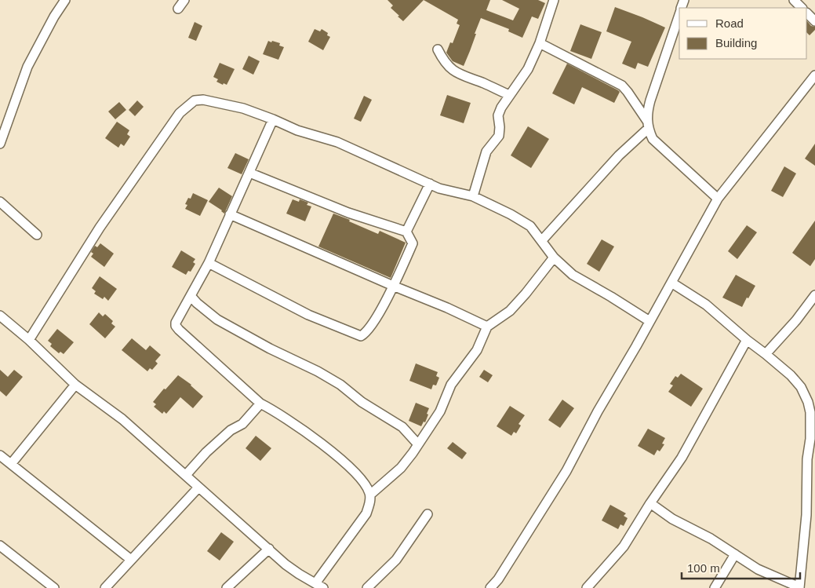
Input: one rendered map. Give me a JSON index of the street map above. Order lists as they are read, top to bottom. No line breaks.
{"legend":["Road","Building"],"scale_bar":"100 m"}
